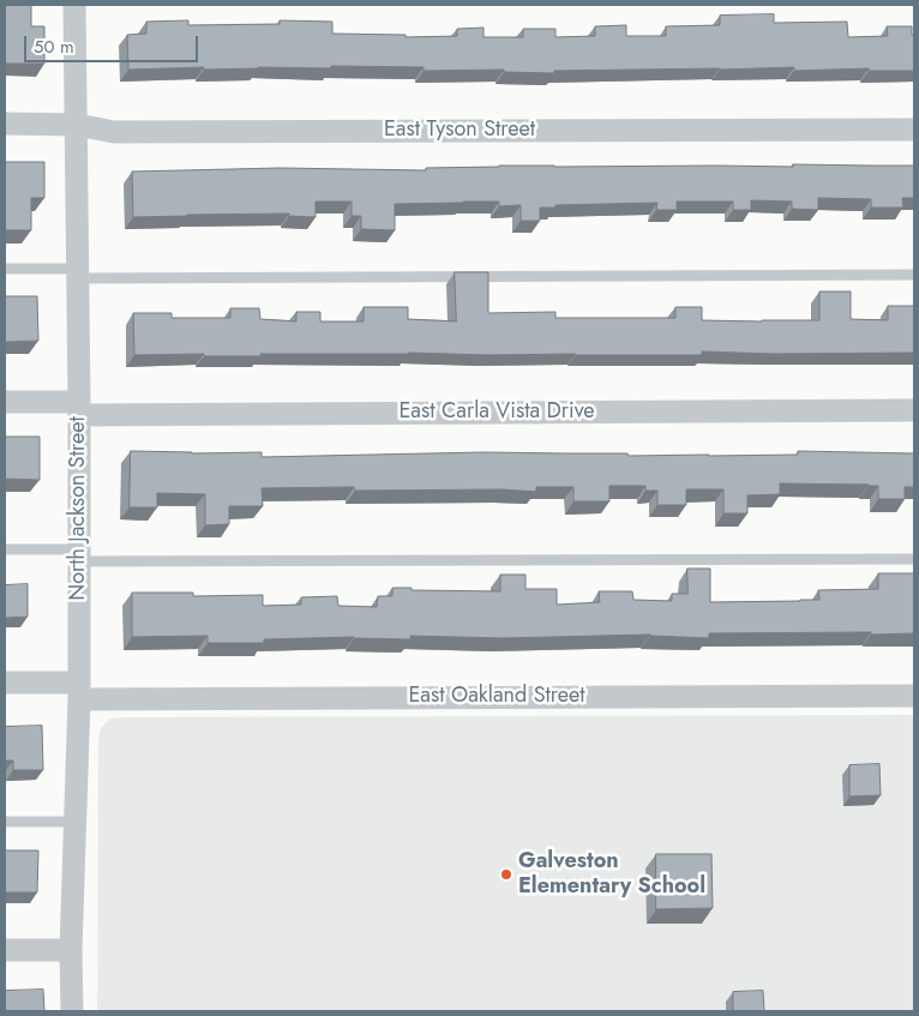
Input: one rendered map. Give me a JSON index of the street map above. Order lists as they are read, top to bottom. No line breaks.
{"streets":{"street":["East Tyson Street","East Carla Vista Drive","North Jackson Street","East Oakland Street"]},"crossings":[["East Tyson Street","North Jackson Street"],["East Carla Vista Drive","North Jackson Street"],["North Jackson Street","East Oakland Street"]],"places":["Galveston Elementary School"],"scale_bar":"50 m"}
